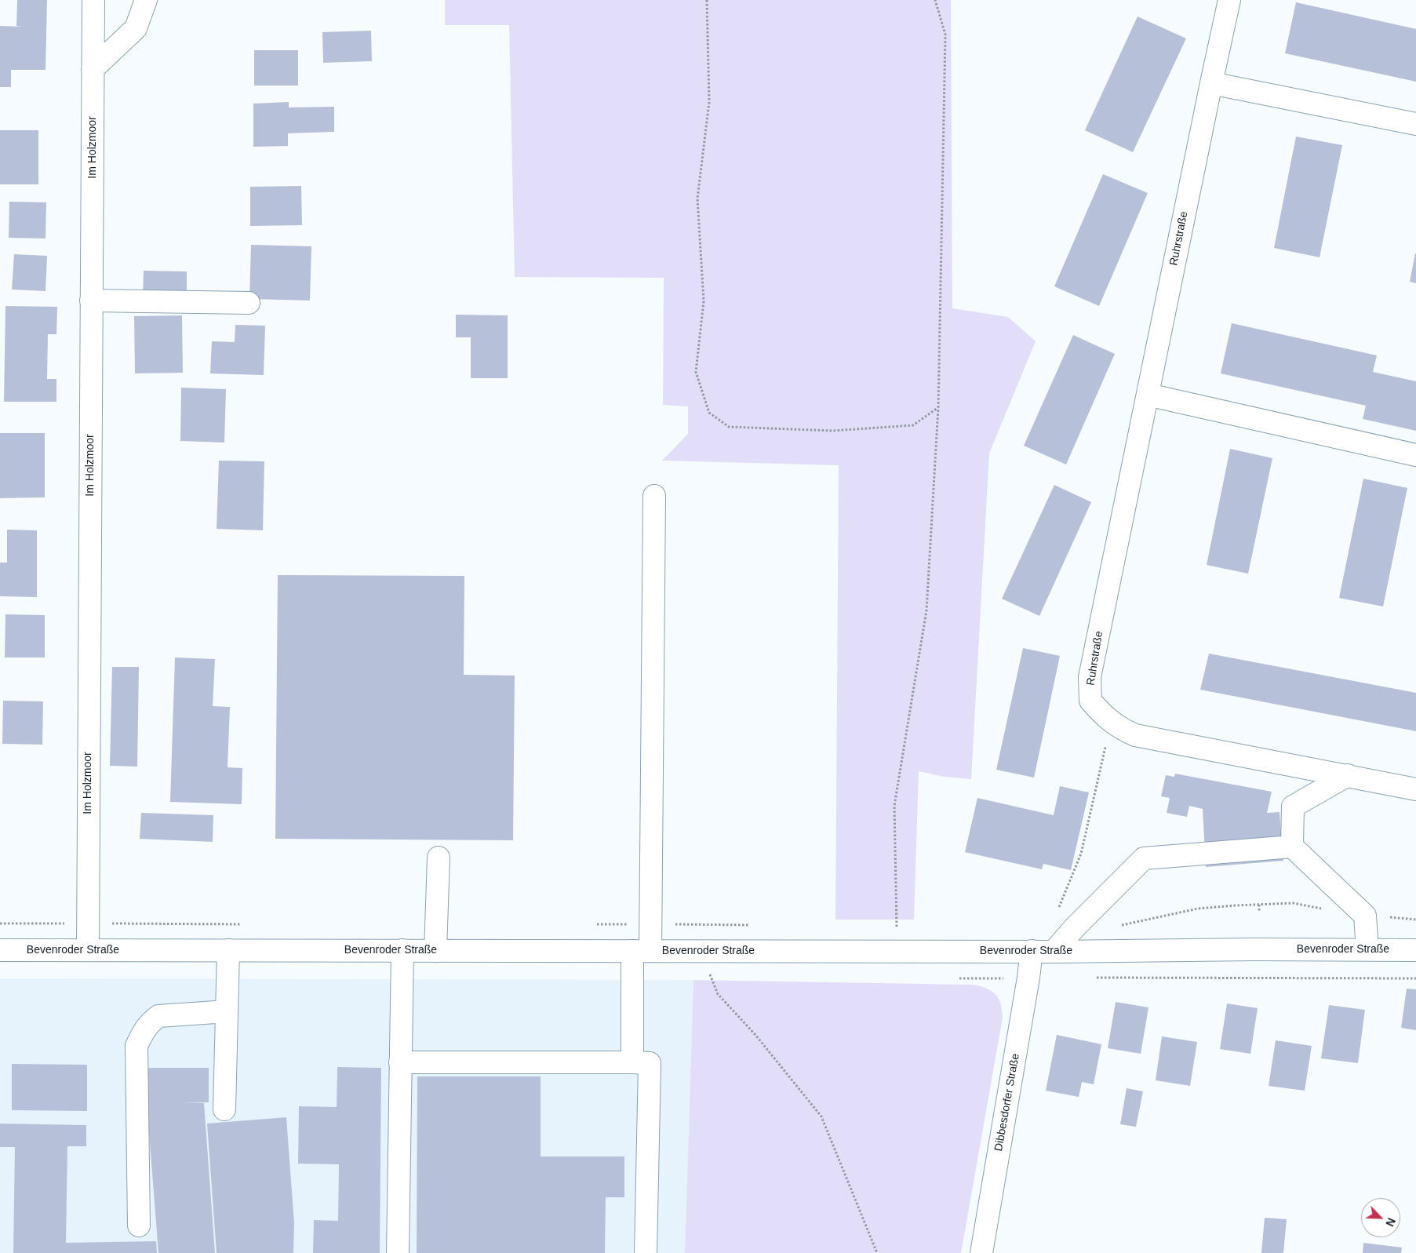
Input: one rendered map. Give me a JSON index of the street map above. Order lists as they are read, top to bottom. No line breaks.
{"streets":{"street":["Im Holzmoor","Ruhrstraße","Bevenroder Straße","Dibbesdorfer Straße"]},"crossings":[["Im Holzmoor","Bevenroder Straße"],["Bevenroder Straße","Dibbesdorfer Straße"]],"north":"bottom right"}
